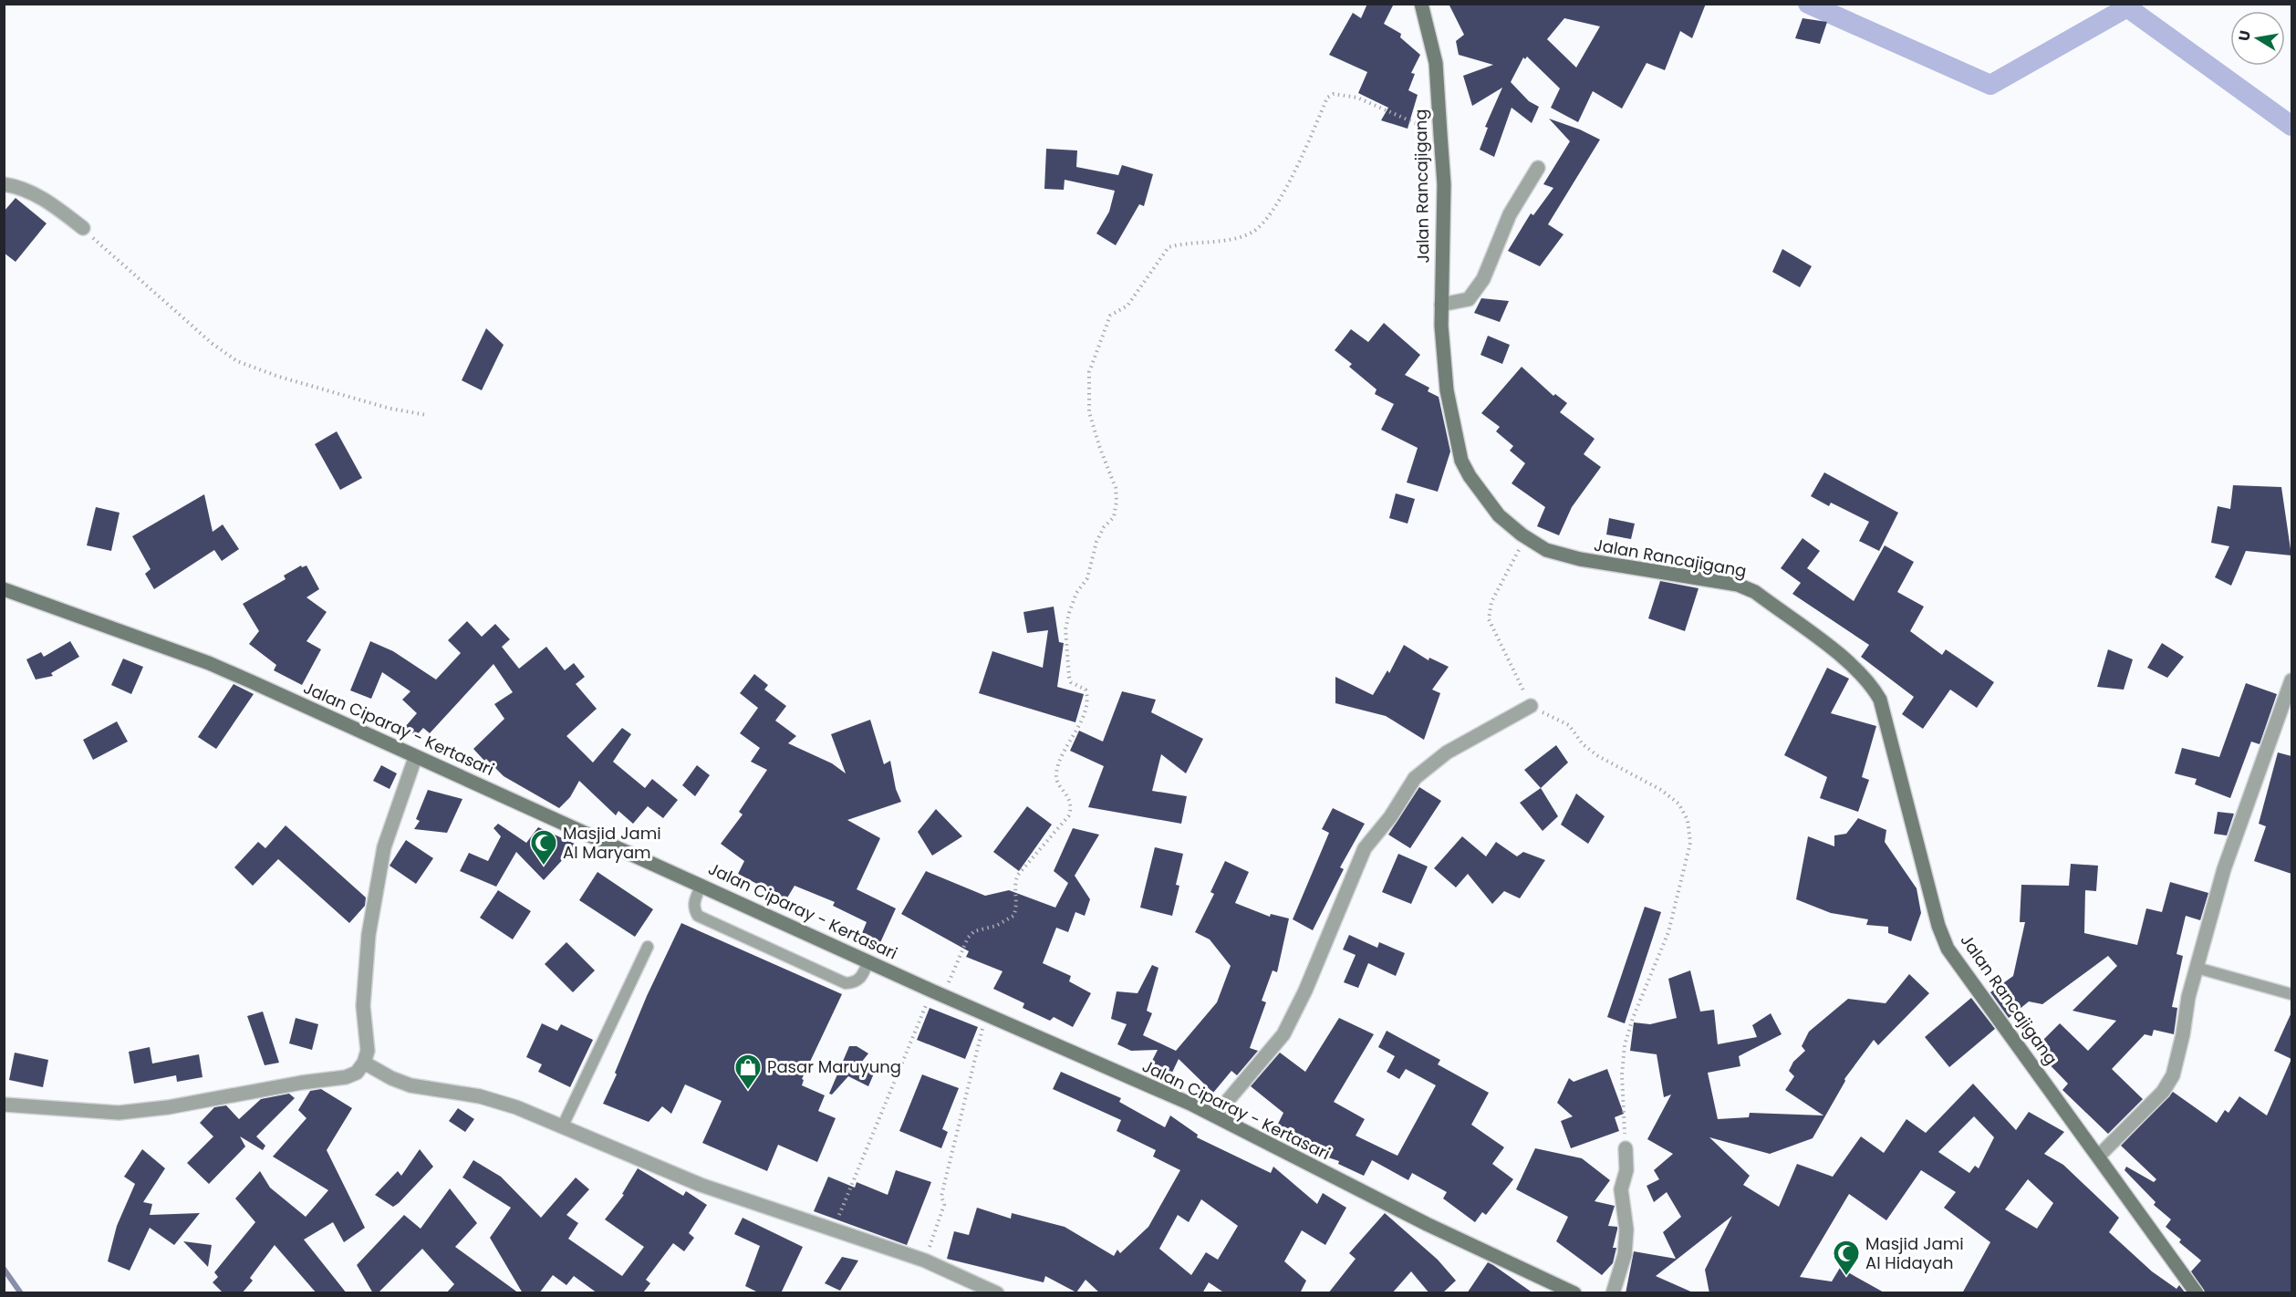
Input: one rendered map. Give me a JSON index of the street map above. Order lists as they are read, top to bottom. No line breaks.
{"streets":{"main road":["Jalan Rancajigang","Jalan Ciparay - Kertasari"]},"places":{"mosque":["Masjid Jami Al Maryam","Masjid Jami Al Hidayah"],"shop":["Pasar Maruyung"]},"north":"left"}
